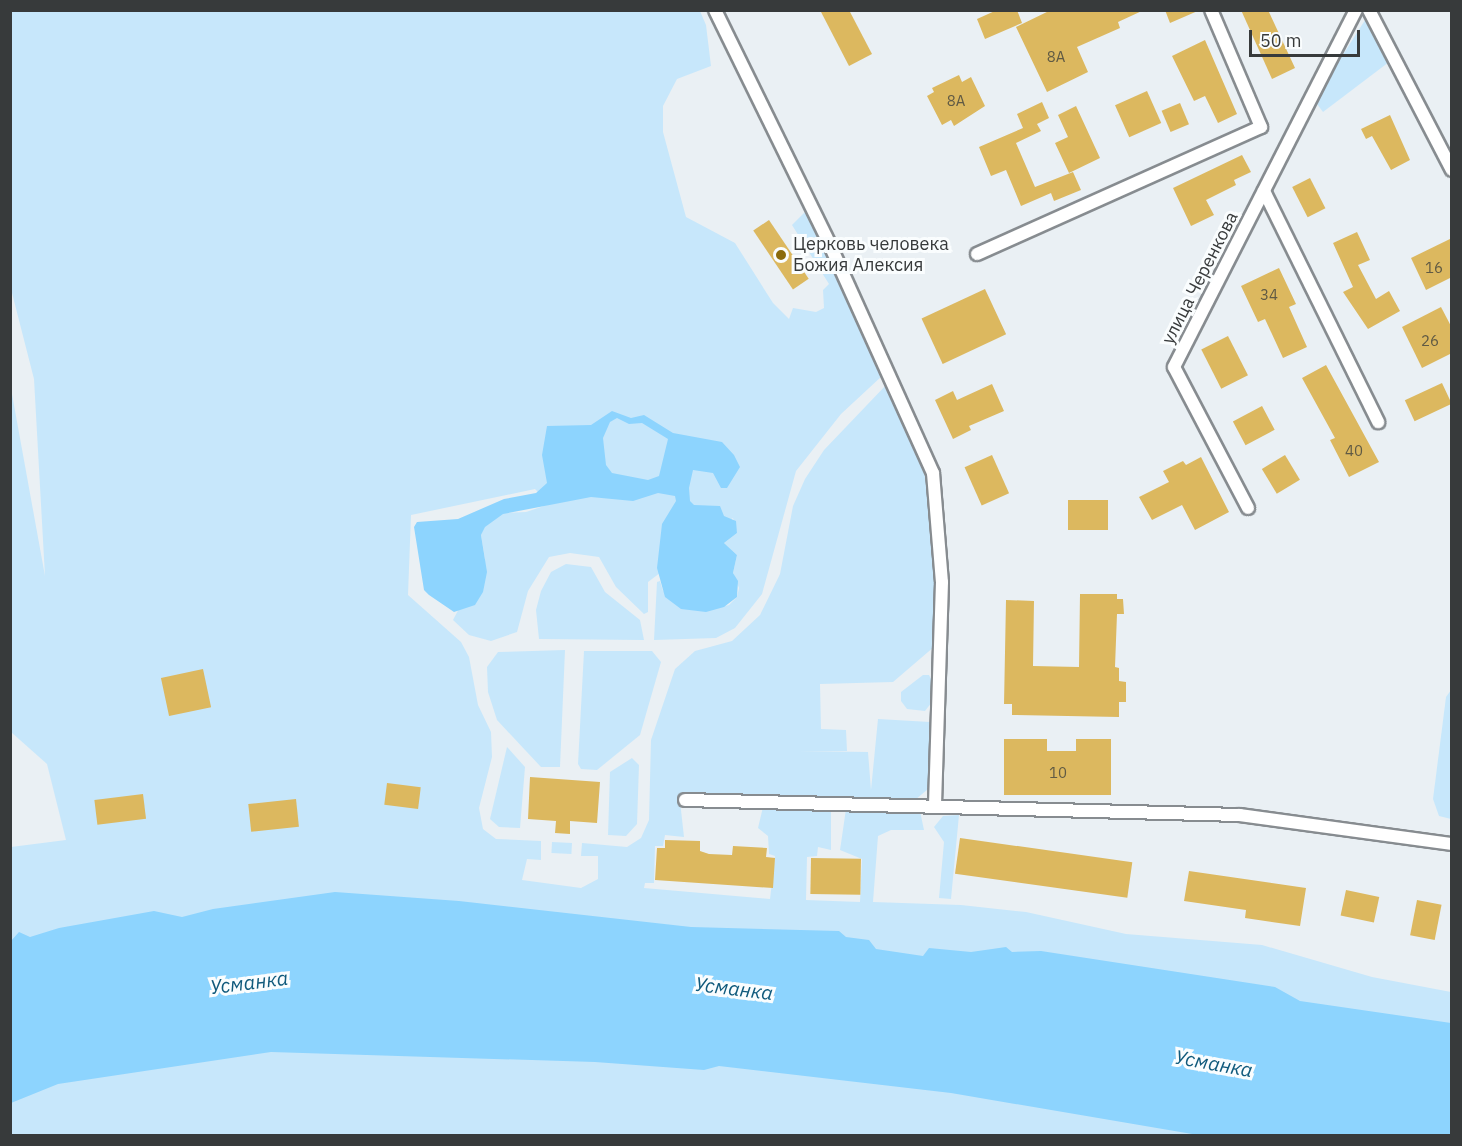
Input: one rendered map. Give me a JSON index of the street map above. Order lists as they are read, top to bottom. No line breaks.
{"streets":{"street":["улица Черенкова"]},"water":["Усманка"],"places":["Церковь человека Божия Алексия"],"house_numbers":["8А","8А","16","34","26","40","10"],"scale_bar":"50 m"}
